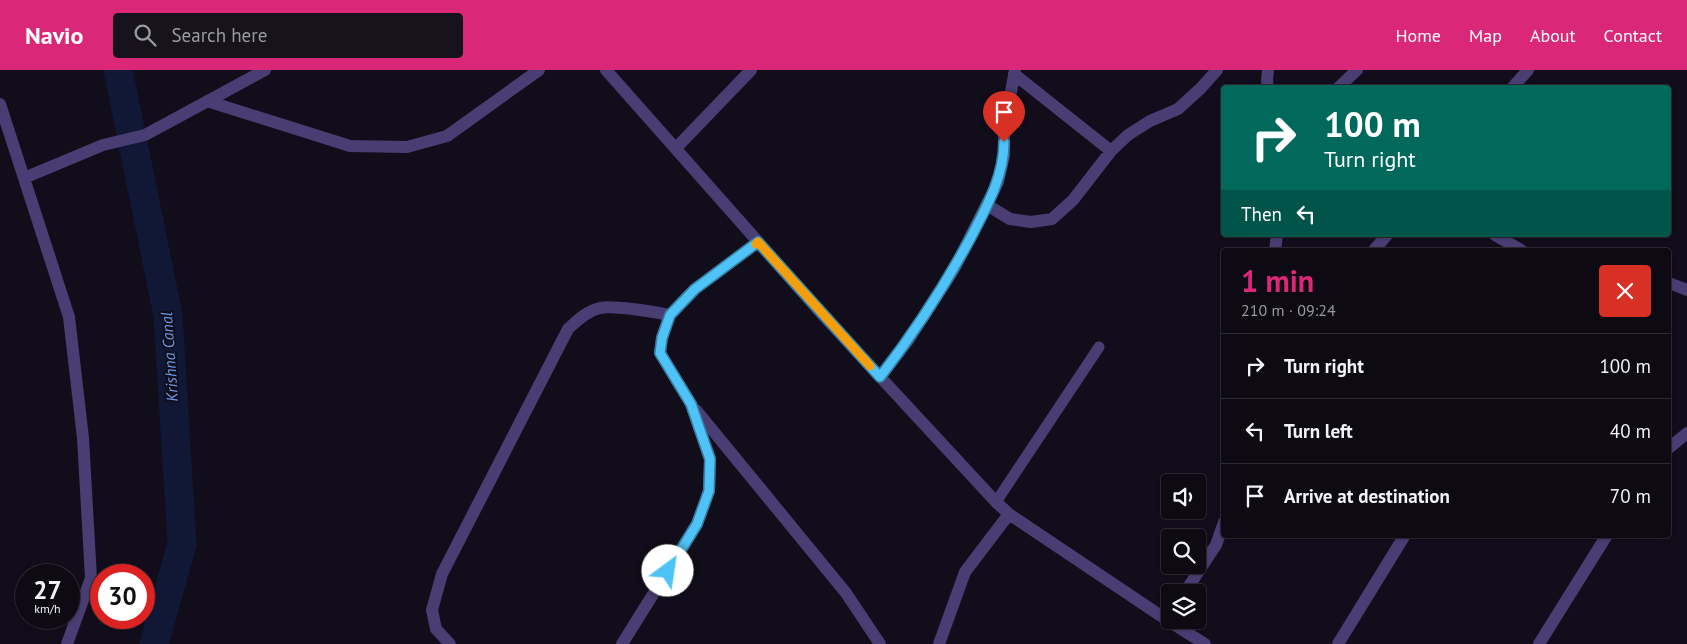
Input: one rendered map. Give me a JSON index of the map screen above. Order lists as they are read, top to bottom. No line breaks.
{"water":["Krishna Canal"],"page":{"header":"Navio","search":"Search here","nav":["Home","Map","About","Contact"],"turn":["100 m","Turn right"],"then":"Then","heading":["1 min","210 m · 09:24"],"list":[{"name":"Turn right","value":"100 m"},{"name":"Turn left","value":"40 m"},{"name":"Arrive at destination","value":"70 m"}],"speed":"27 km/h","limit":"30"}}
